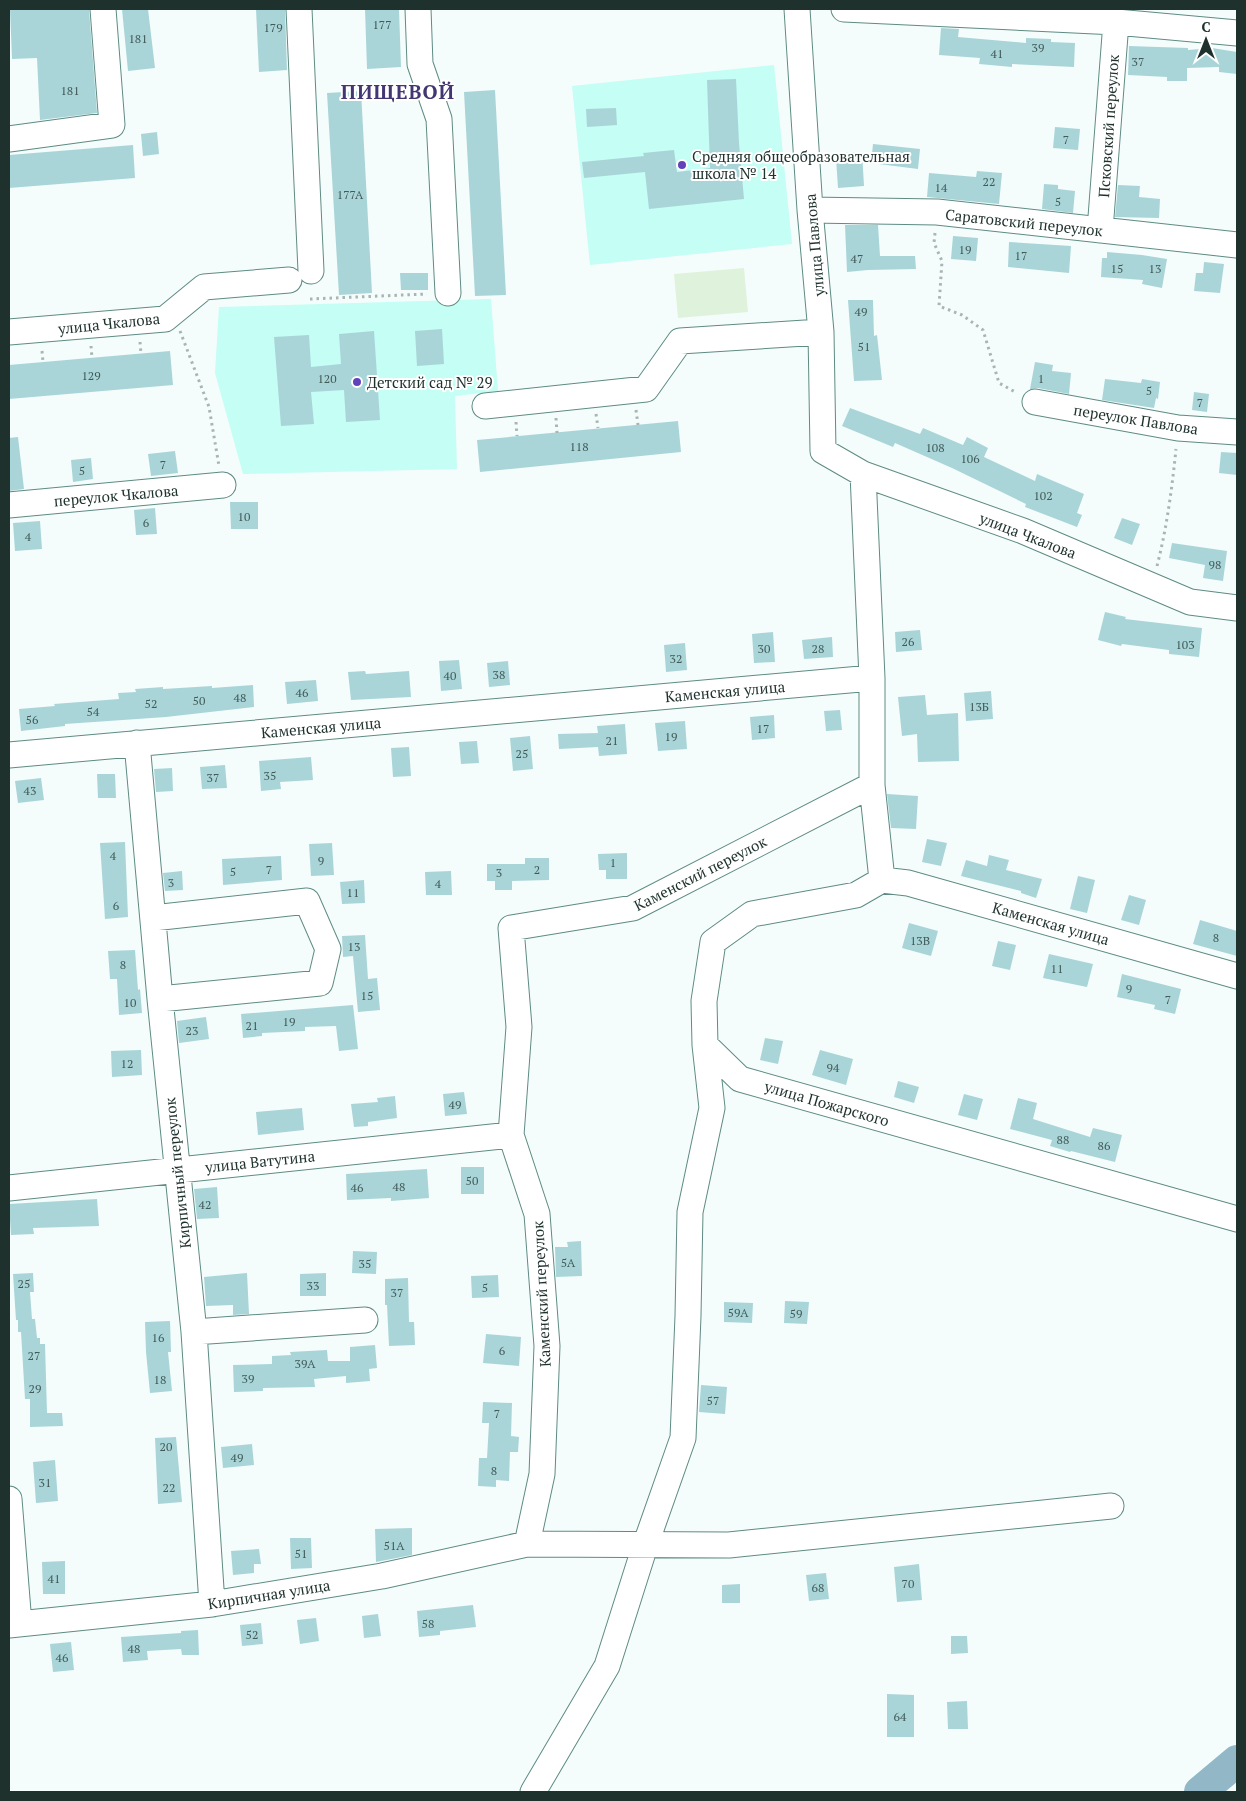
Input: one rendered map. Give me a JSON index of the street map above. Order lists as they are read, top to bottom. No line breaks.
{"streets":{"street":["Псковский переулок","Саратовский переулок","улица Павлова","улица Чкалова","переулок Павлова","переулок Чкалова","Каменская улица","Каменский переулок","улица Пожарского","улица Ватутина","Кирпичный переулок","Кирпичная улица"]},"crossings":[["Псковский переулок","Саратовский переулок"],["Саратовский переулок","улица Павлова"],["улица Павлова","улица Чкалова"],["Каменская улица","Кирпичный переулок"],["Каменский переулок","улица Ватутина"],["Каменский переулок","Кирпичная улица"],["улица Ватутина","Кирпичный переулок"],["Кирпичный переулок","Кирпичная улица"]],"districts":["ПИЩЕВОЙ"],"places":["Средняя общеобразовательная школа № 14","Детский сад № 29"],"house_numbers":["177","179","181","39","41","37","181","7","22","14","177А","5","19","17","47","15","13","49","51","129","120","1","5","7","118","108","106","7","5","102","10","6","4","98","26","103","30","28","32","38","40","46","48","50","52","13Б","54","56","17","19","21","25","35","37","43","4","9","1","7","2","5","3","3","4","11","6","8","13В","13","8","11","9","15","7","10","19","21","23","12","94","49","88","86","50","48","46","42","5А","35","25","33","5","37","59А","59","16","6","27","39А","39","18","29","57","7","20","49","8","31","22","51А","51","41","70","68","58","52","48","46","64"],"north":"top"}
